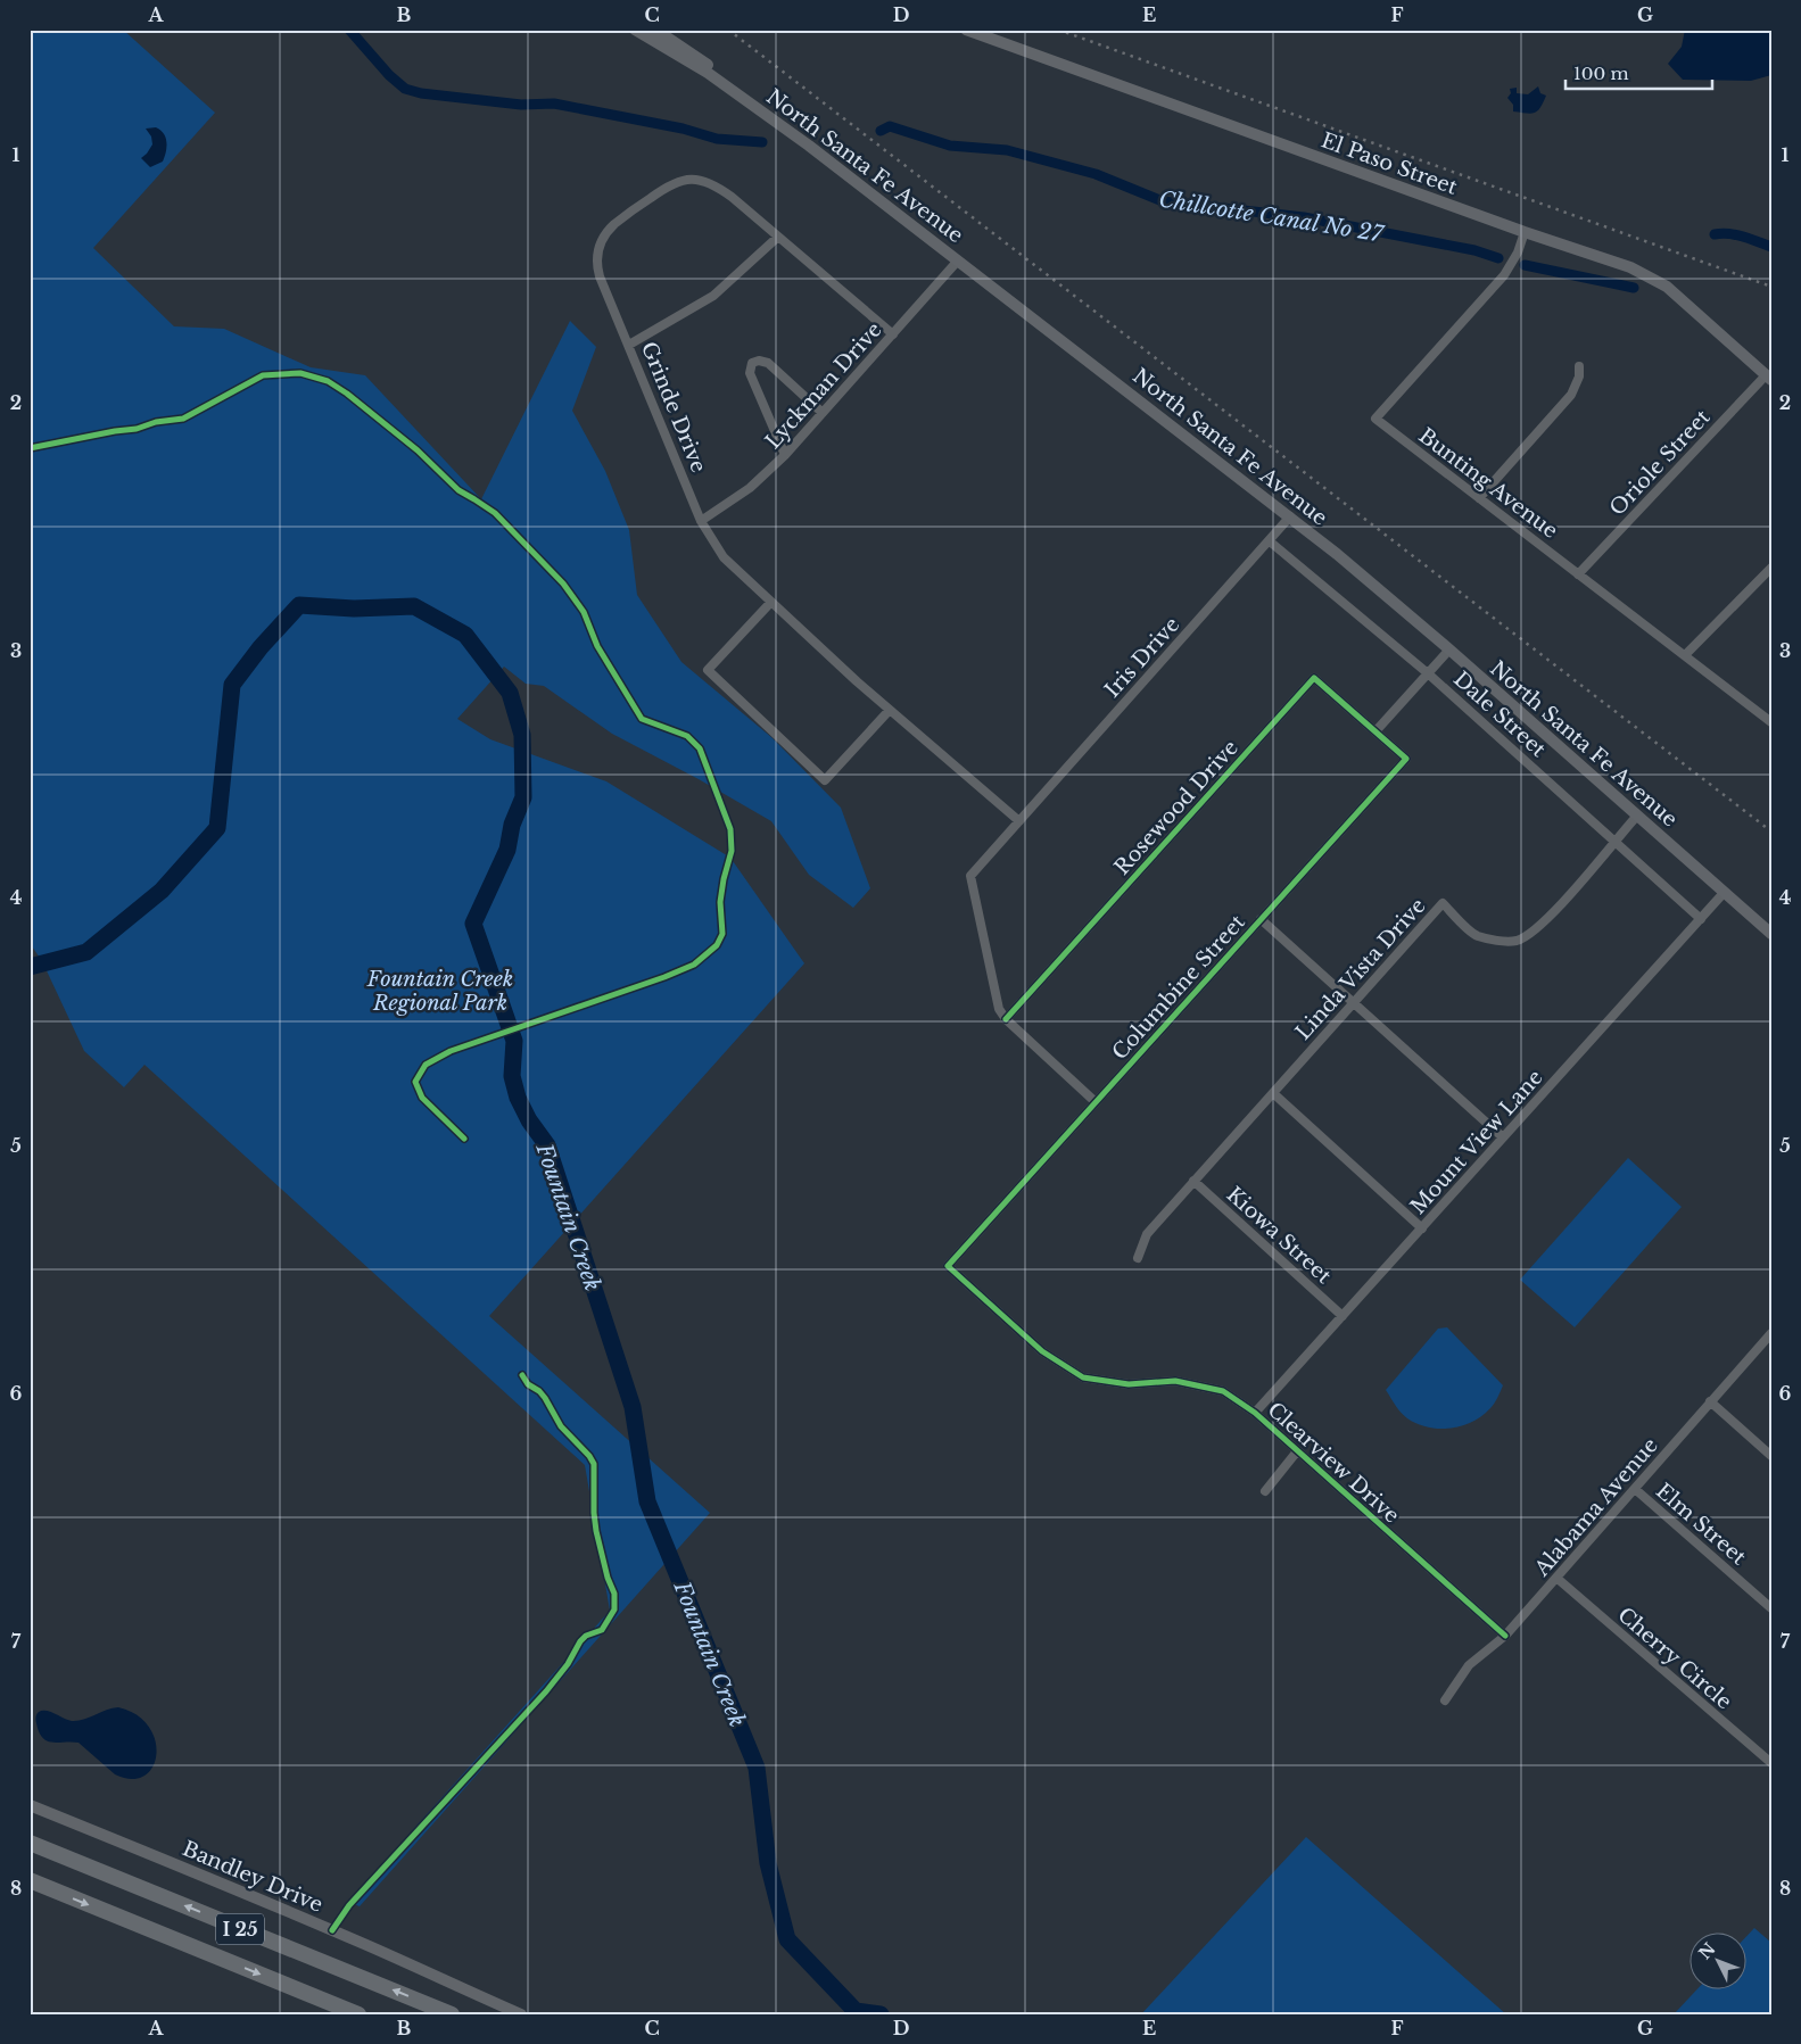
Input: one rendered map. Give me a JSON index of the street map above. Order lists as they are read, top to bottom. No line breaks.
{"streets":{"highway":["I 25"],"main road":["El Paso Street","North Santa Fe Avenue","Bandley Drive"],"street":["Lyckman Drive","Grinde Drive","Oriole Street","Bunting Avenue","Iris Drive","Dale Street","Rosewood Drive","Linda Vista Drive","Columbine Street","Mount View Lane","Kiowa Street","Clearview Drive","Alabama Avenue","Elm Street","Cherry Circle"]},"crossings":[["El Paso Street","Oriole Street"],["El Paso Street","Bunting Avenue"],["North Santa Fe Avenue","Lyckman Drive"],["North Santa Fe Avenue","Iris Drive"],["North Santa Fe Avenue","Linda Vista Drive"],["North Santa Fe Avenue","Mount View Lane"],["Lyckman Drive","Grinde Drive"],["Grinde Drive","Iris Drive"],["Oriole Street","Bunting Avenue"],["Iris Drive","Dale Street"],["Dale Street","Linda Vista Drive"],["Dale Street","Mount View Lane"],["Rosewood Drive","Columbine Street"],["Linda Vista Drive","Kiowa Street"],["Columbine Street","Clearview Drive"],["Mount View Lane","Kiowa Street"],["Mount View Lane","Clearview Drive"],["Clearview Drive","Alabama Avenue"],["Alabama Avenue","Elm Street"],["Alabama Avenue","Cherry Circle"]],"water":["Chillcotte Canal No 27","Fountain Creek"],"parks":["Fountain Creek Regional Park"],"scale_bar":"100 m","north":"top left","grid":{"columns":["A","B","C","D","E","F","G"],"rows":["1","2","3","4","5","6","7","8"]}}
